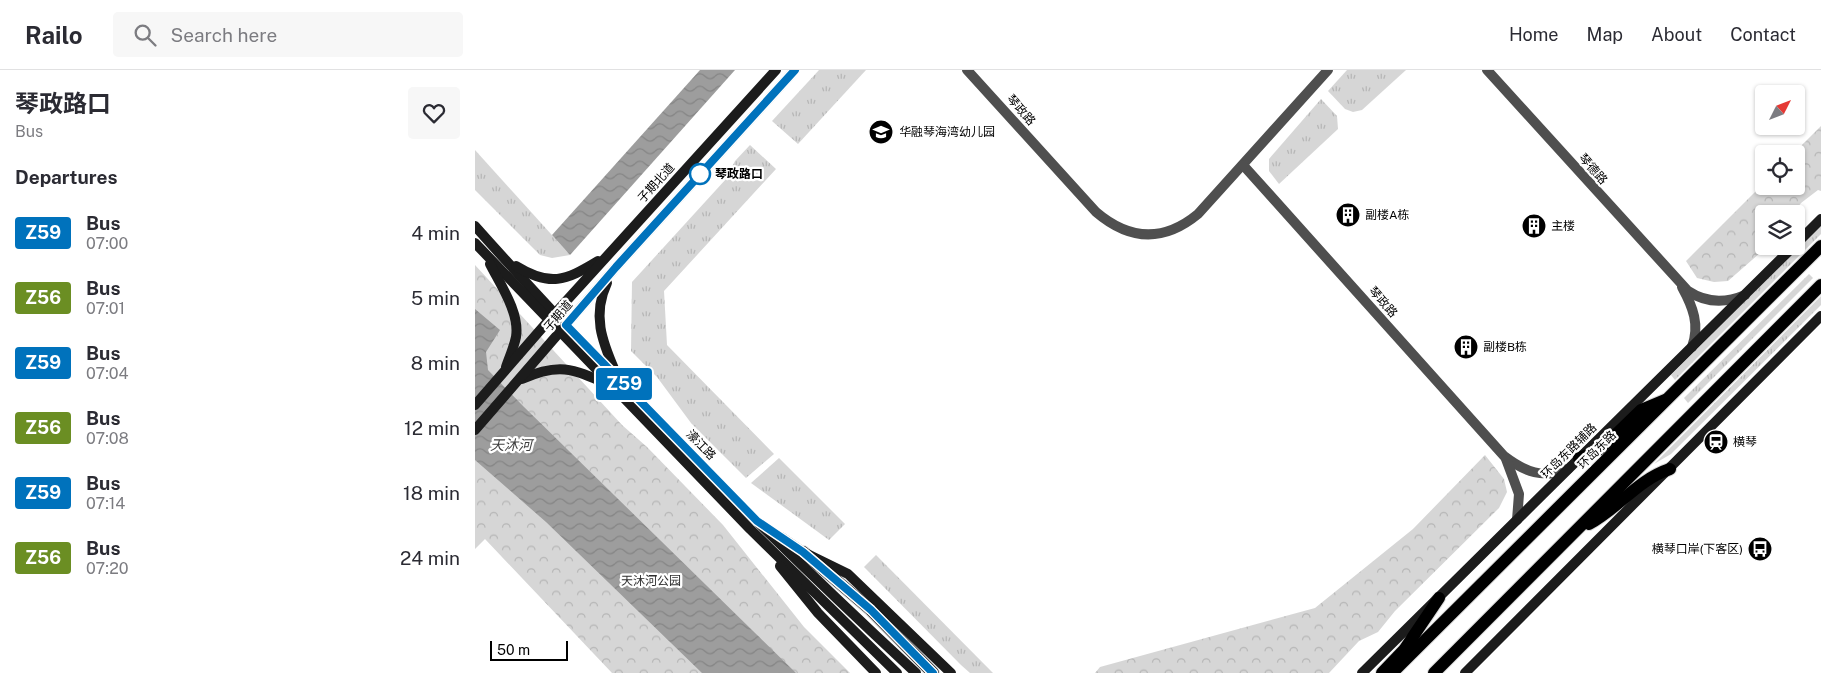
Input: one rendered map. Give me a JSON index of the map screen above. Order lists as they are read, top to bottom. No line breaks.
{"streets":{"main road":["子期北道","子期道","濠江路","环岛东路","环岛东路辅路"],"street":["琴政路","琴德路"]},"crossings":[["琴德路","环岛东路辅路"],["子期北道","子期道"],["子期北道","濠江路"],["子期道","濠江路"]],"water":["天沐河"],"parks":["天沐河公园"],"places":{"school or university":["华融琴海湾幼儿园"],"other":["琴政路口"],"building":["副楼A栋","主楼","副楼B栋"],"station":["横琴"],"bus stop":["横琴口岸(下客区)"]},"lines":["bus line Z59"],"scale_bar":"50 m","north":"top right","page":{"header":"Railo","search":"Search here","nav":["Home","Map","About","Contact"],"heading":[["琴政路口","Bus"],"Departures"],"on_map":"Z59","list":[{"mark":"Z59","name":"Bus","note":"07:00","value":"4 min"},{"mark":"Z56","name":"Bus","note":"07:01","value":"5 min"},{"mark":"Z59","name":"Bus","note":"07:04","value":"8 min"},{"mark":"Z56","name":"Bus","note":"07:08","value":"12 min"},{"mark":"Z59","name":"Bus","note":"07:14","value":"18 min"},{"mark":"Z56","name":"Bus","note":"07:20","value":"24 min"}],"scale":"50 m"}}
